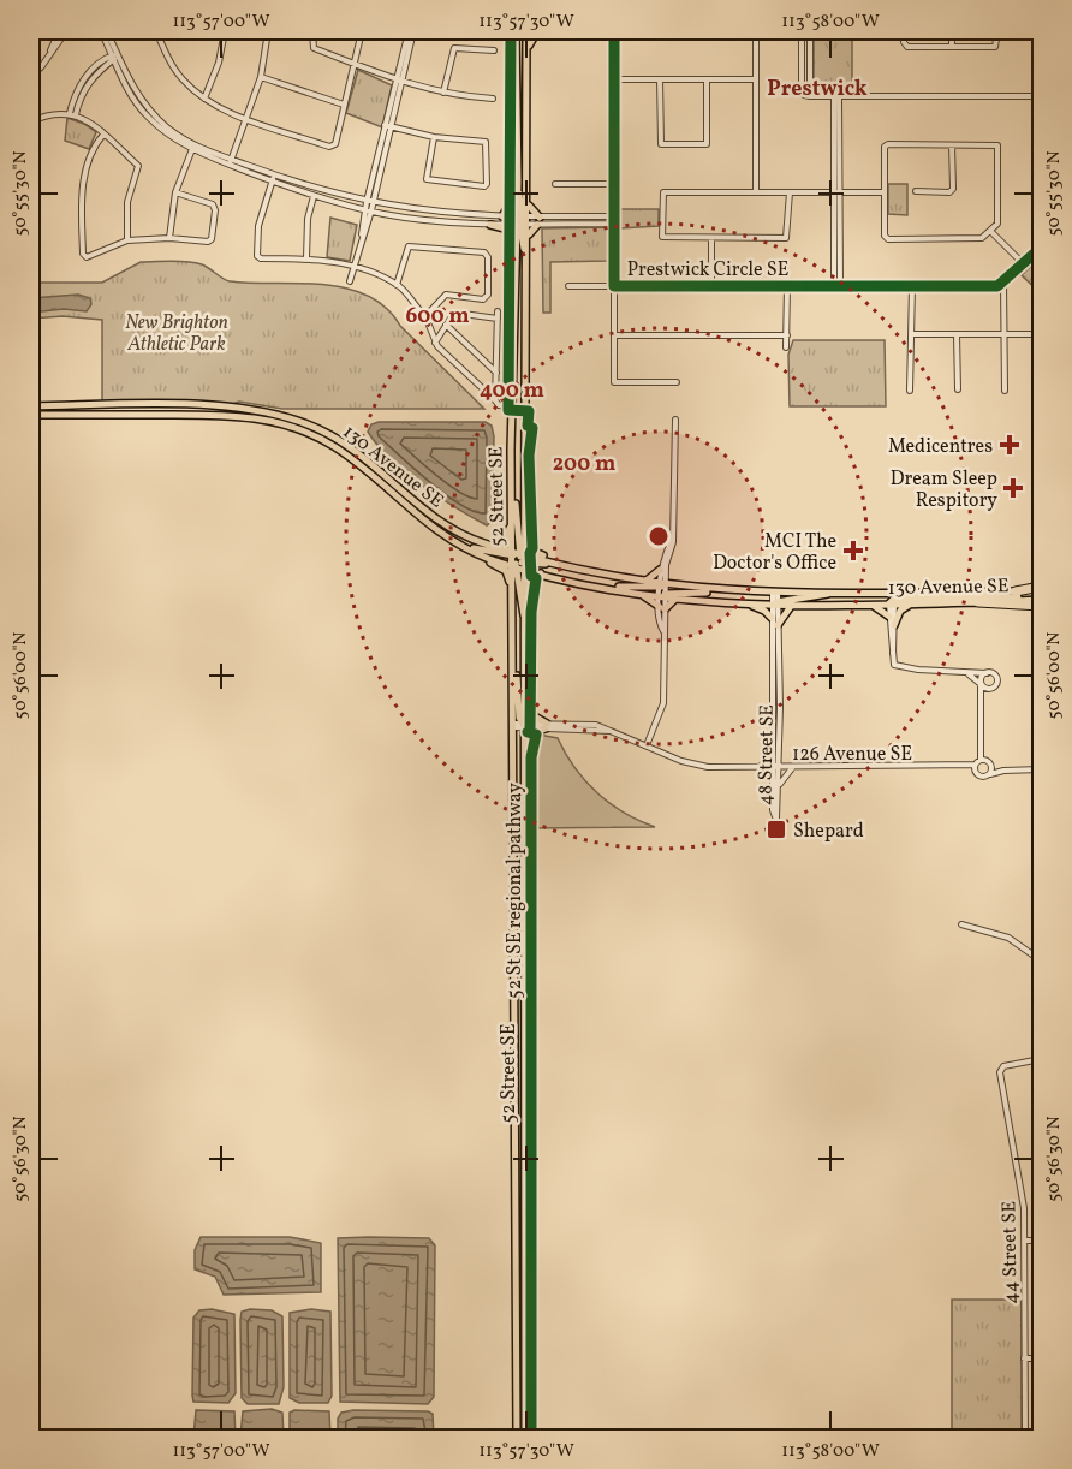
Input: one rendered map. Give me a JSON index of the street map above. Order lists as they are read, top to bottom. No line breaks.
{"streets":{"main road":["130 Avenue SE","52 Street SE"],"street":["Prestwick Circle SE","126 Avenue SE","48 Street SE","44 Street SE"],"cycle path":["52 St SE regional pathway"]},"crossings":[["130 Avenue SE","52 Street SE"],["130 Avenue SE","48 Street SE"],["52 Street SE","126 Avenue SE"],["126 Avenue SE","48 Street SE"]],"districts":["Prestwick"],"parks":["New Brighton Athletic Park"],"places":{"health":["Medicentres","Dream Sleep Respitory","MCI The Doctor's Office"],"transit":["Shepard"]},"coordinates":["113°57'00\"W","113°57'30\"W","113°58'00\"W","50°55'30\"N","50°56'00\"N","50°56'30\"N"],"rings":["600 m","400 m","200 m"]}
